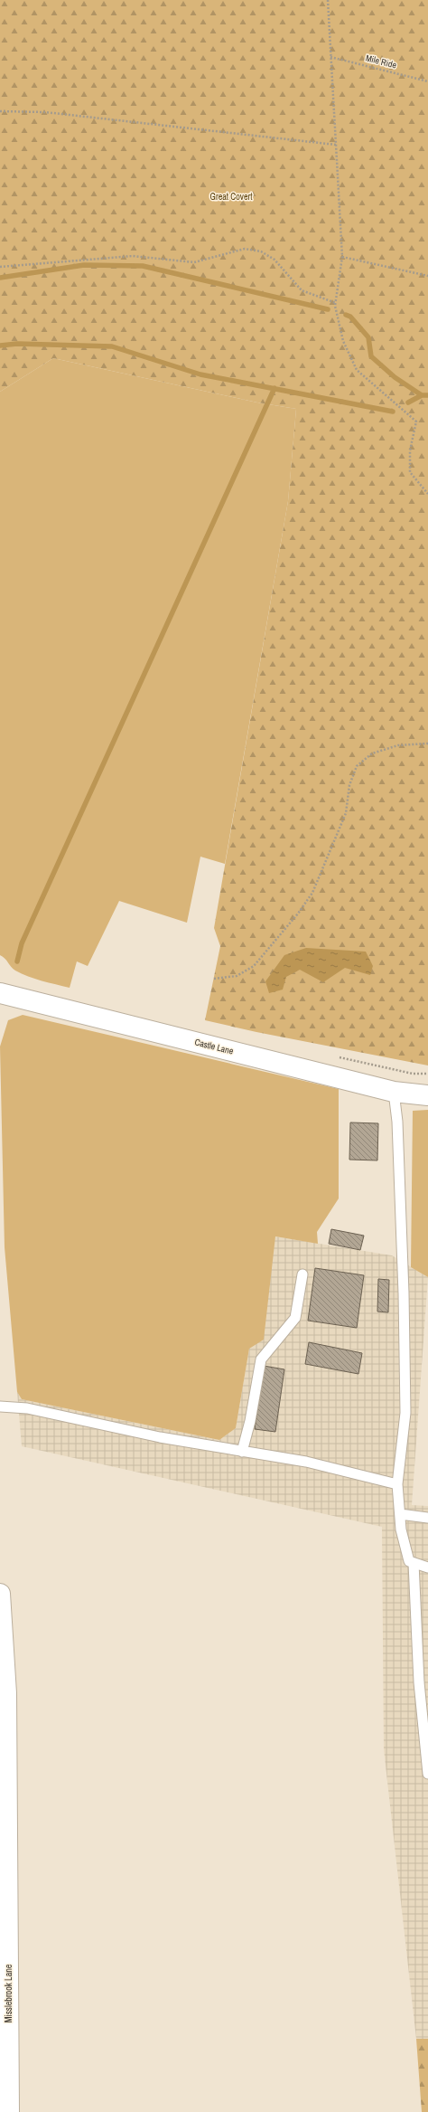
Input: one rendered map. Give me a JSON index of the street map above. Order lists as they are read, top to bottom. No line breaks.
{"streets":{"street":["Castle Lane","Misslebrook Lane"],"path":["Mile Ride"]},"parks":["Great Covert"]}
